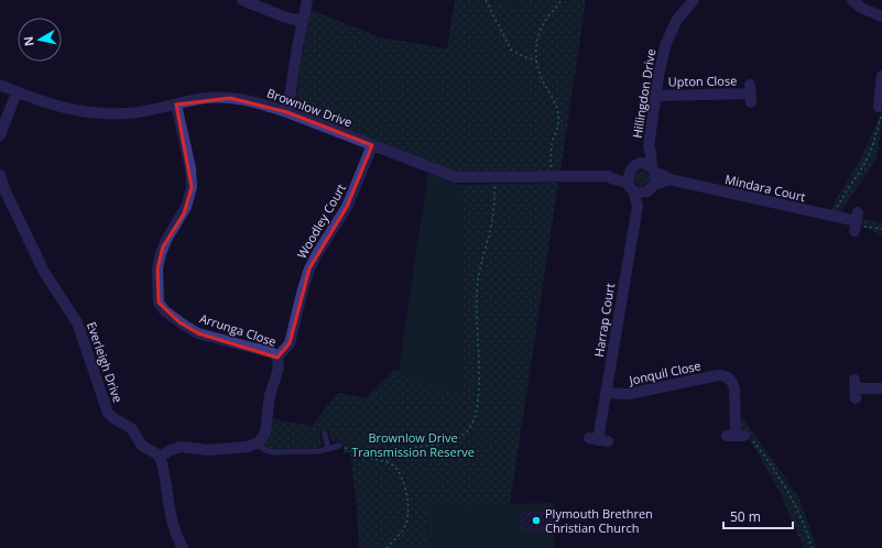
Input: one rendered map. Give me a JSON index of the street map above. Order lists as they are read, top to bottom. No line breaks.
{"streets":{"street":["Upton Close","Hillingdon Drive","Brownlow Drive","Mindara Court","Woodley Court","Harrap Court","Arrunga Close","Everleigh Drive","Jonquil Close"]},"crossings":[["Upton Close","Hillingdon Drive"],["Hillingdon Drive","Brownlow Drive"],["Hillingdon Drive","Mindara Court"],["Hillingdon Drive","Harrap Court"],["Brownlow Drive","Mindara Court"],["Brownlow Drive","Woodley Court"],["Brownlow Drive","Harrap Court"],["Brownlow Drive","Arrunga Close"],["Mindara Court","Harrap Court"],["Woodley Court","Arrunga Close"],["Harrap Court","Jonquil Close"]],"parks":["Brownlow Drive Transmission Reserve"],"places":["Plymouth Brethren Christian Church"],"scale_bar":"50 m","north":"left"}
